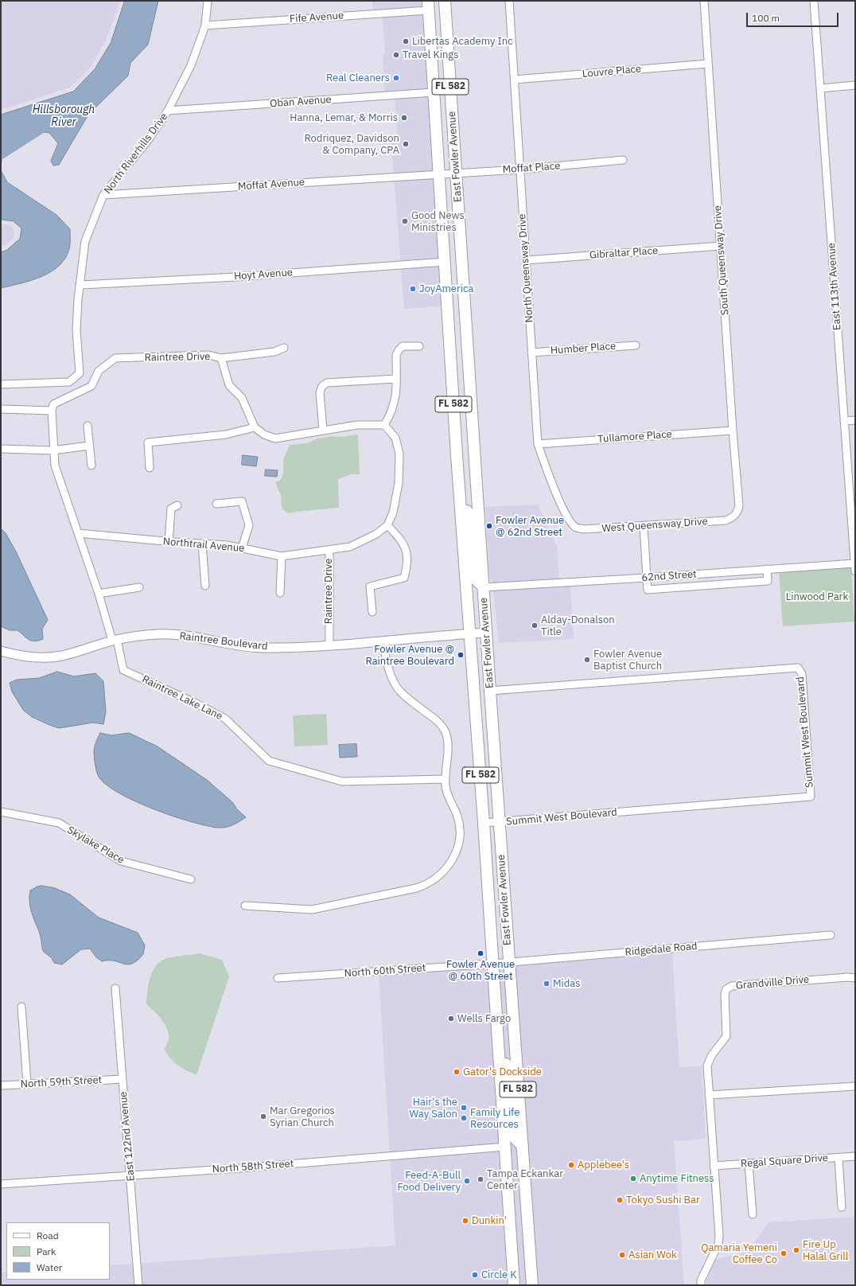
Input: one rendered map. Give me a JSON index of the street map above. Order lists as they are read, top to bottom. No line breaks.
{"streets":{"main road":["FL 582","East Fowler Avenue"],"street":["Fife Avenue","Louvre Place","Oban Avenue","North Riverhills Drive","Moffat Place","Moffat Avenue","Gibraltar Place","South Queensway Drive","North Queensway Drive","Hoyt Avenue","East 113th Avenue","Humber Place","Raintree Drive","Tullamore Place","West Queensway Drive","Northtrail Avenue","62nd Street","Raintree Boulevard","Raintree Lake Lane","Summit West Boulevard","Skylake Place","Ridgedale Road","North 60th Street","Grandville Drive","North 59th Street","East 122nd Avenue","Regal Square Drive","North 58th Street"]},"crossings":[["Fife Avenue","North Riverhills Drive"],["Fife Avenue","East Fowler Avenue"],["Louvre Place","South Queensway Drive"],["Louvre Place","North Queensway Drive"],["Oban Avenue","North Riverhills Drive"],["Oban Avenue","East Fowler Avenue"],["North Riverhills Drive","Moffat Avenue"],["North Riverhills Drive","Hoyt Avenue"],["East Fowler Avenue","Moffat Place"],["East Fowler Avenue","Moffat Avenue"],["East Fowler Avenue","Hoyt Avenue"],["East Fowler Avenue","62nd Street"],["East Fowler Avenue","Raintree Boulevard"],["East Fowler Avenue","Summit West Boulevard"],["East Fowler Avenue","Ridgedale Road"],["East Fowler Avenue","North 60th Street"],["East Fowler Avenue","North 58th Street"],["Moffat Place","Moffat Avenue"],["Moffat Place","North Queensway Drive"],["Gibraltar Place","South Queensway Drive"],["Gibraltar Place","North Queensway Drive"],["South Queensway Drive","Tullamore Place"],["South Queensway Drive","West Queensway Drive"],["North Queensway Drive","Humber Place"],["North Queensway Drive","Tullamore Place"],["North Queensway Drive","West Queensway Drive"],["East 113th Avenue","62nd Street"],["Raintree Drive","Northtrail Avenue"],["Raintree Drive","Raintree Boulevard"],["Raintree Boulevard","Raintree Lake Lane"],["Ridgedale Road","North 60th Street"],["Grandville Drive","Regal Square Drive"],["North 59th Street","East 122nd Avenue"],["East 122nd Avenue","North 58th Street"]],"water":["Hillsborough River"],"parks":["Linwood Park"],"places":["Libertas Academy Inc","Travel Kings","Real Cleaners","Hanna, Lemar, & Morris","Rodriquez, Davidson & Company, CPA","Good News Ministries","JoyAmerica","Fowler Avenue @ 62nd Street","Alday-Donalson Title","Fowler Avenue @ Raintree Boulevard","Fowler Avenue Baptist Church","Fowler Avenue @ 60th Street","Midas","Wells Fargo","Gator's Dockside","Hair's the Way Salon","Mar Gregorios Syrian Church","Family Life Resources","Applebee's","Anytime Fitness","Tampa Eckankar Center","Feed-A-Bull Food Delivery","Tokyo Sushi Bar","Dunkin'","Fire Up Halal Grill","Qamaria Yemeni Coffee Co","Asian Wok","Circle K"],"legend":["Road","Park","Water"],"scale_bar":"100 m"}
